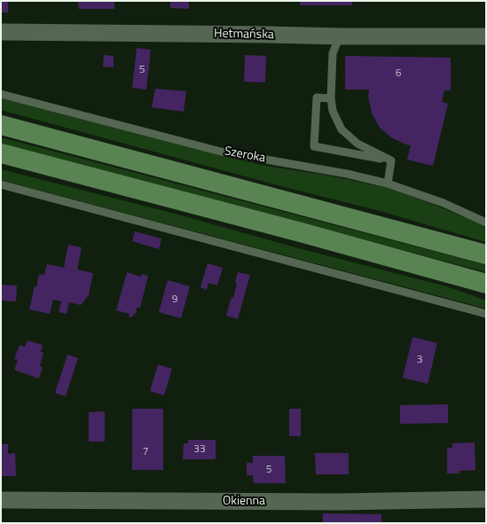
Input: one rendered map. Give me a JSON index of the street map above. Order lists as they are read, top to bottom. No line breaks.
{"streets":{"street":["Hetmańska","Okienna"],"lane":["Szeroka"]},"house_numbers":["5","6","9","3","33","7","5"]}
